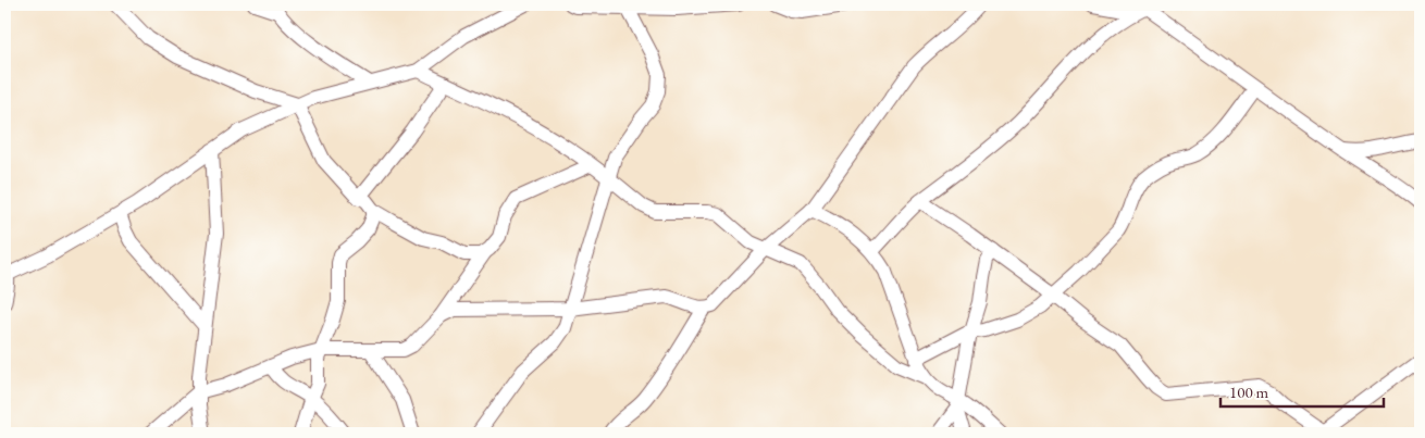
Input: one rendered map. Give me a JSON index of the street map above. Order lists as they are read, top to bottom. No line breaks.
{"scale_bar":"100 m"}
